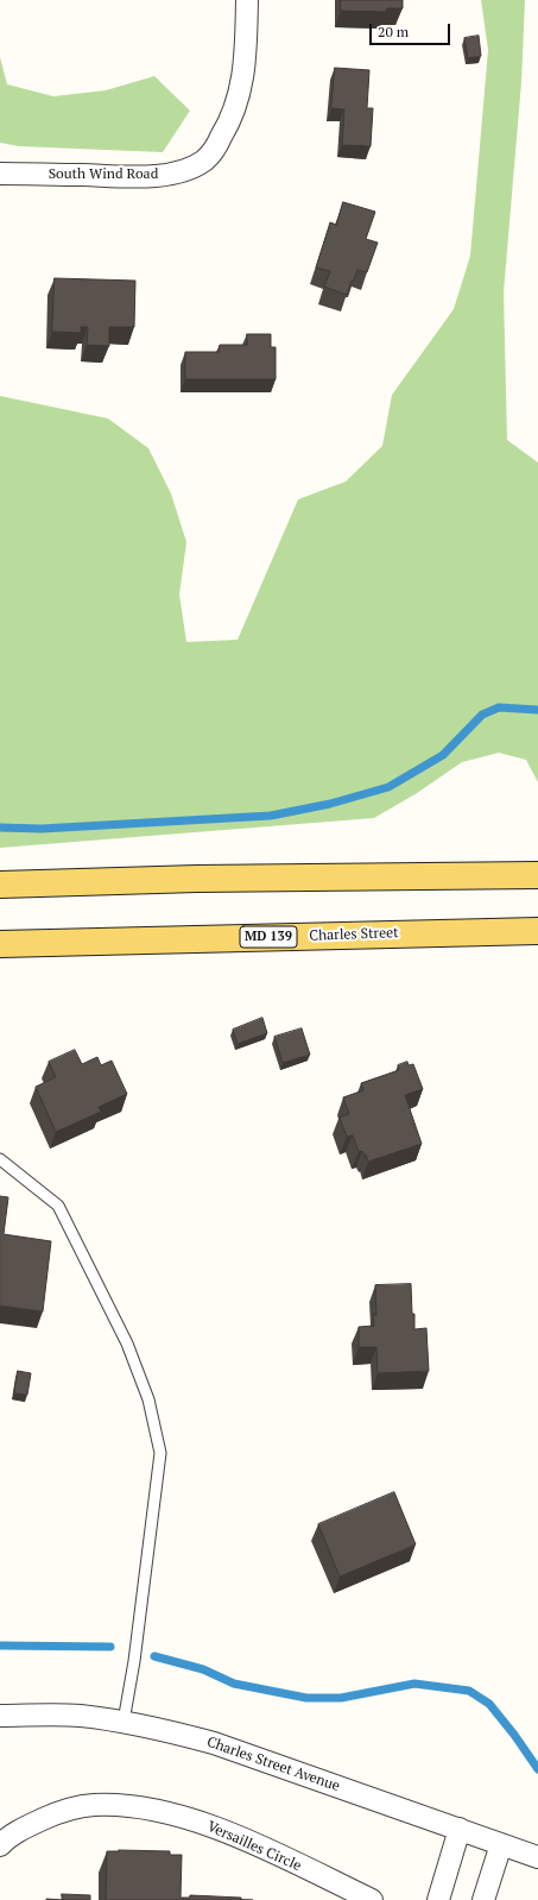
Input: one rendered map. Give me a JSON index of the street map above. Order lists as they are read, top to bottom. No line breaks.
{"streets":{"main road":["Charles Street","MD 139"],"street":["South Wind Road","Charles Street Avenue","Versailles Circle"]},"scale_bar":"20 m"}
